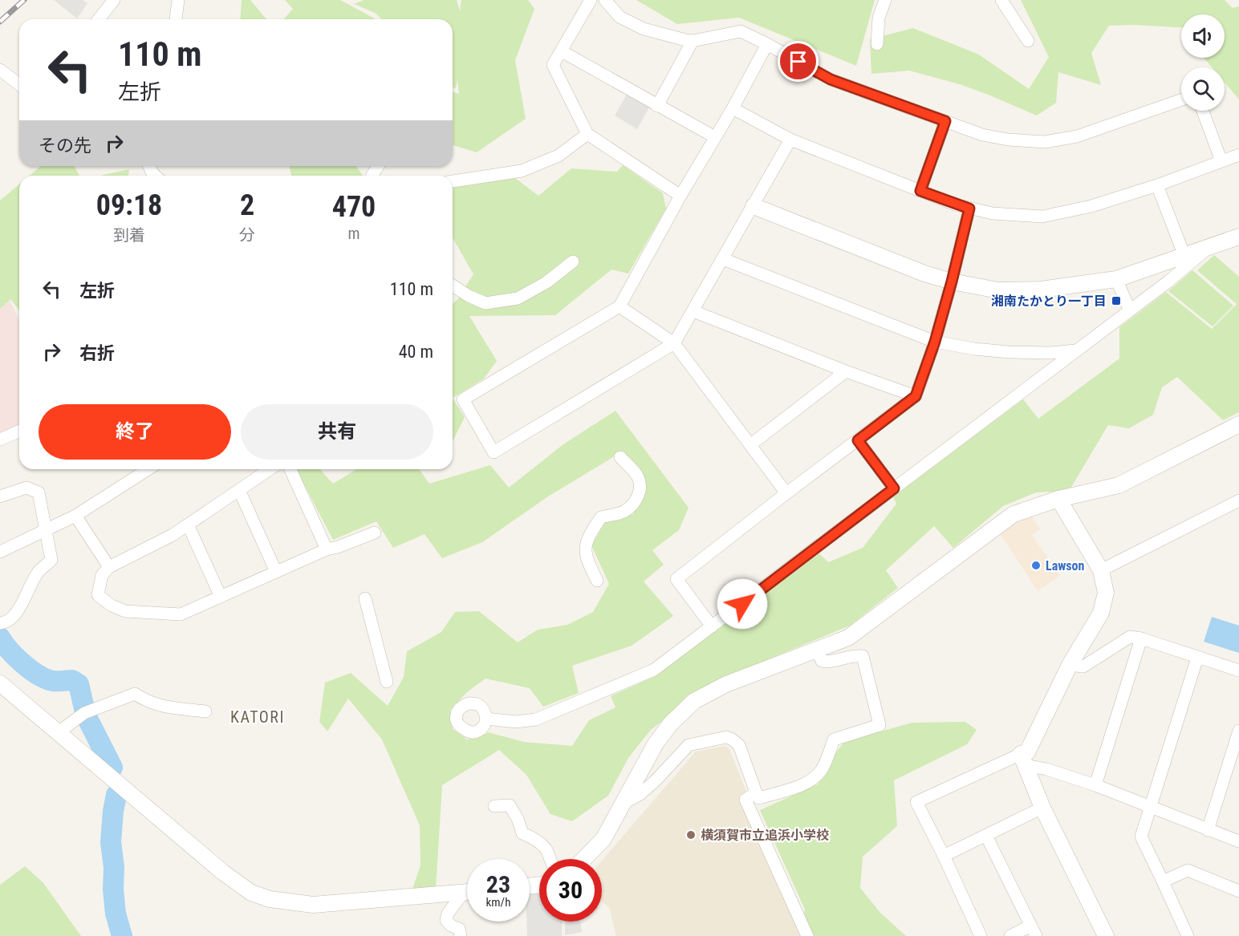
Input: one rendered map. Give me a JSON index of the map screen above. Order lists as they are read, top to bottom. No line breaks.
{"districts":["KATORI"],"places":{"transit":["湘南たかとり一丁目"],"other":["Lawson","横須賀市立追浜小学校"]},"page":{"turn":["110 m","左折"],"then":"その先","eta":["09:18","到着","2","分","470","m"],"list":[{"name":"左折","value":"110 m"},{"name":"右折","value":"40 m"}],"buttons":["終了","共有"],"speed":"23 km/h","limit":"30"}}
